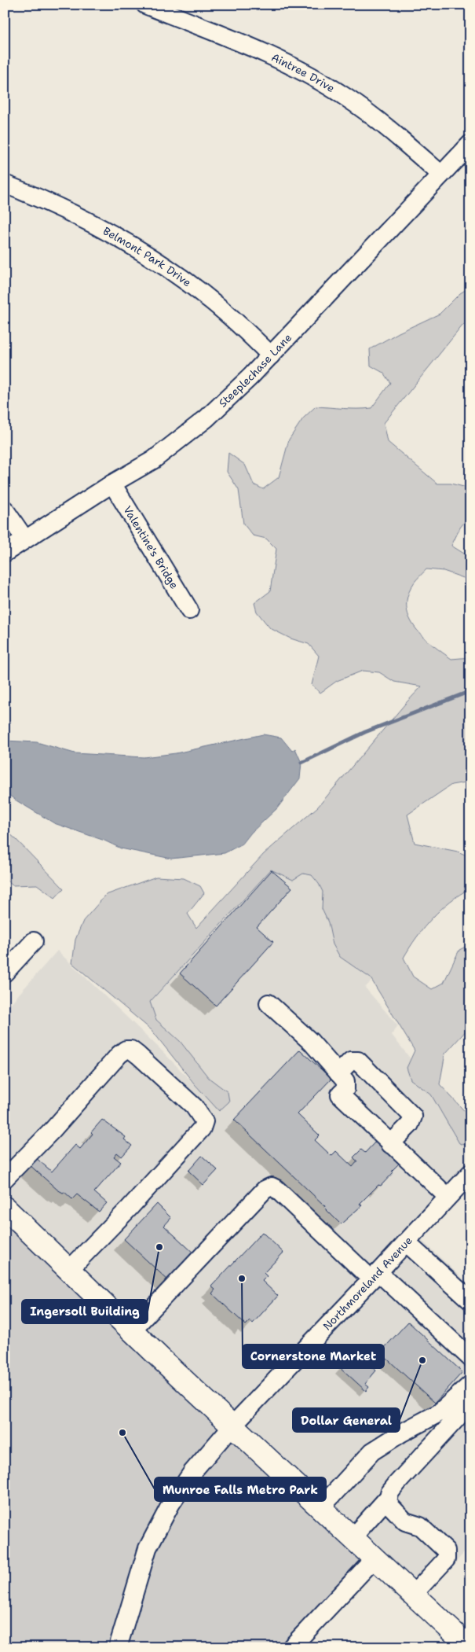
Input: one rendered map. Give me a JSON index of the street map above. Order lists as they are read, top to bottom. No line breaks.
{"streets":{"street":["Aintree Drive","Belmont Park Drive","Steeplechase Lane","Valentine's Bridge","Northmoreland Avenue"]},"crossings":[["Aintree Drive","Steeplechase Lane"],["Belmont Park Drive","Steeplechase Lane"],["Steeplechase Lane","Valentine's Bridge"]],"places":["Ingersoll Building","Cornerstone Market","Dollar General","Munroe Falls Metro Park"]}
